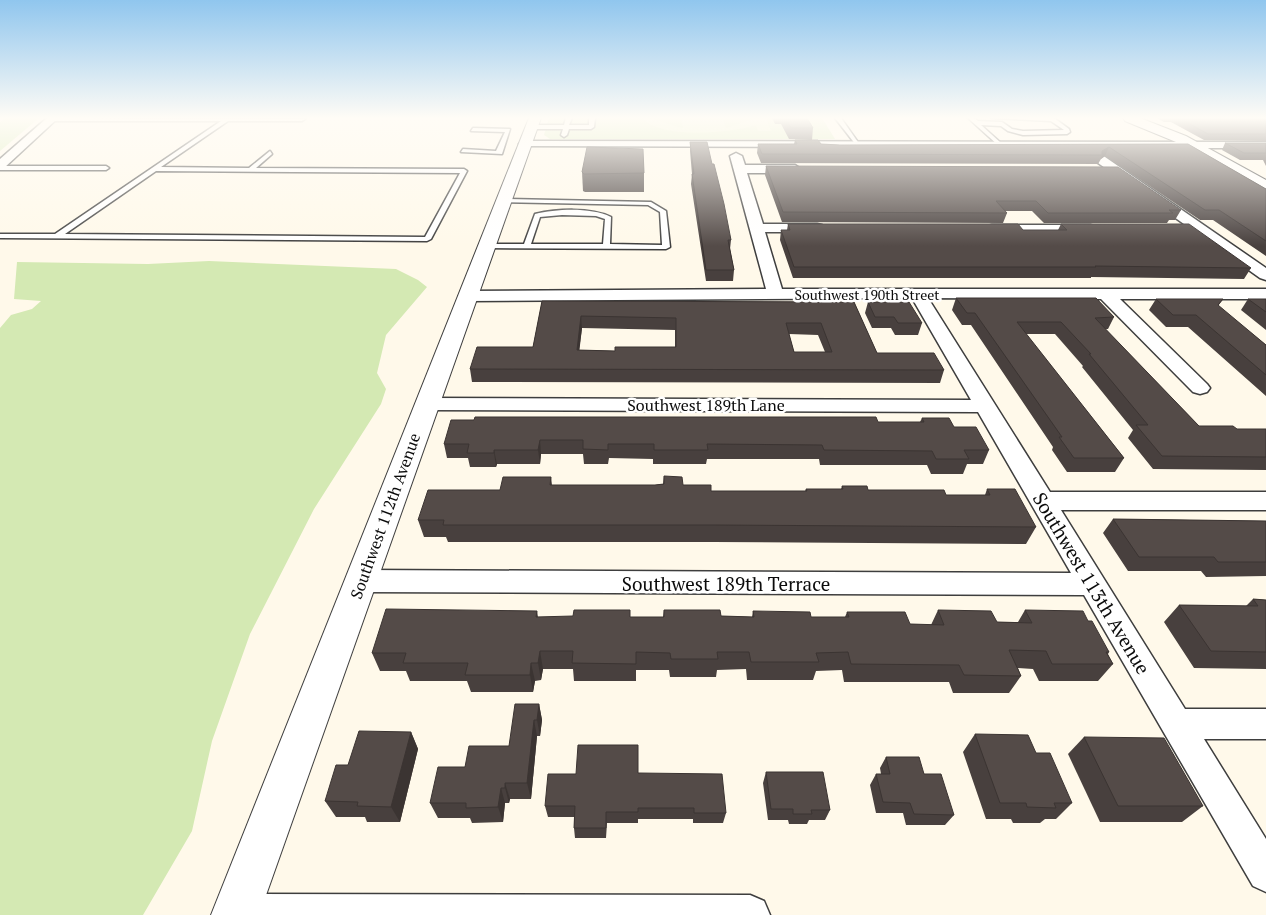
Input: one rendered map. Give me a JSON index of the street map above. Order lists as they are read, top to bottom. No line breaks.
{"streets":{"street":["Southwest 190th Street","Southwest 189th Lane","Southwest 112th Avenue","Southwest 189th Terrace","Southwest 113th Avenue"]},"crossings":[["Southwest 190th Street","Southwest 112th Avenue"],["Southwest 190th Street","Southwest 113th Avenue"],["Southwest 189th Lane","Southwest 112th Avenue"],["Southwest 189th Lane","Southwest 113th Avenue"],["Southwest 112th Avenue","Southwest 189th Terrace"],["Southwest 189th Terrace","Southwest 113th Avenue"]]}
